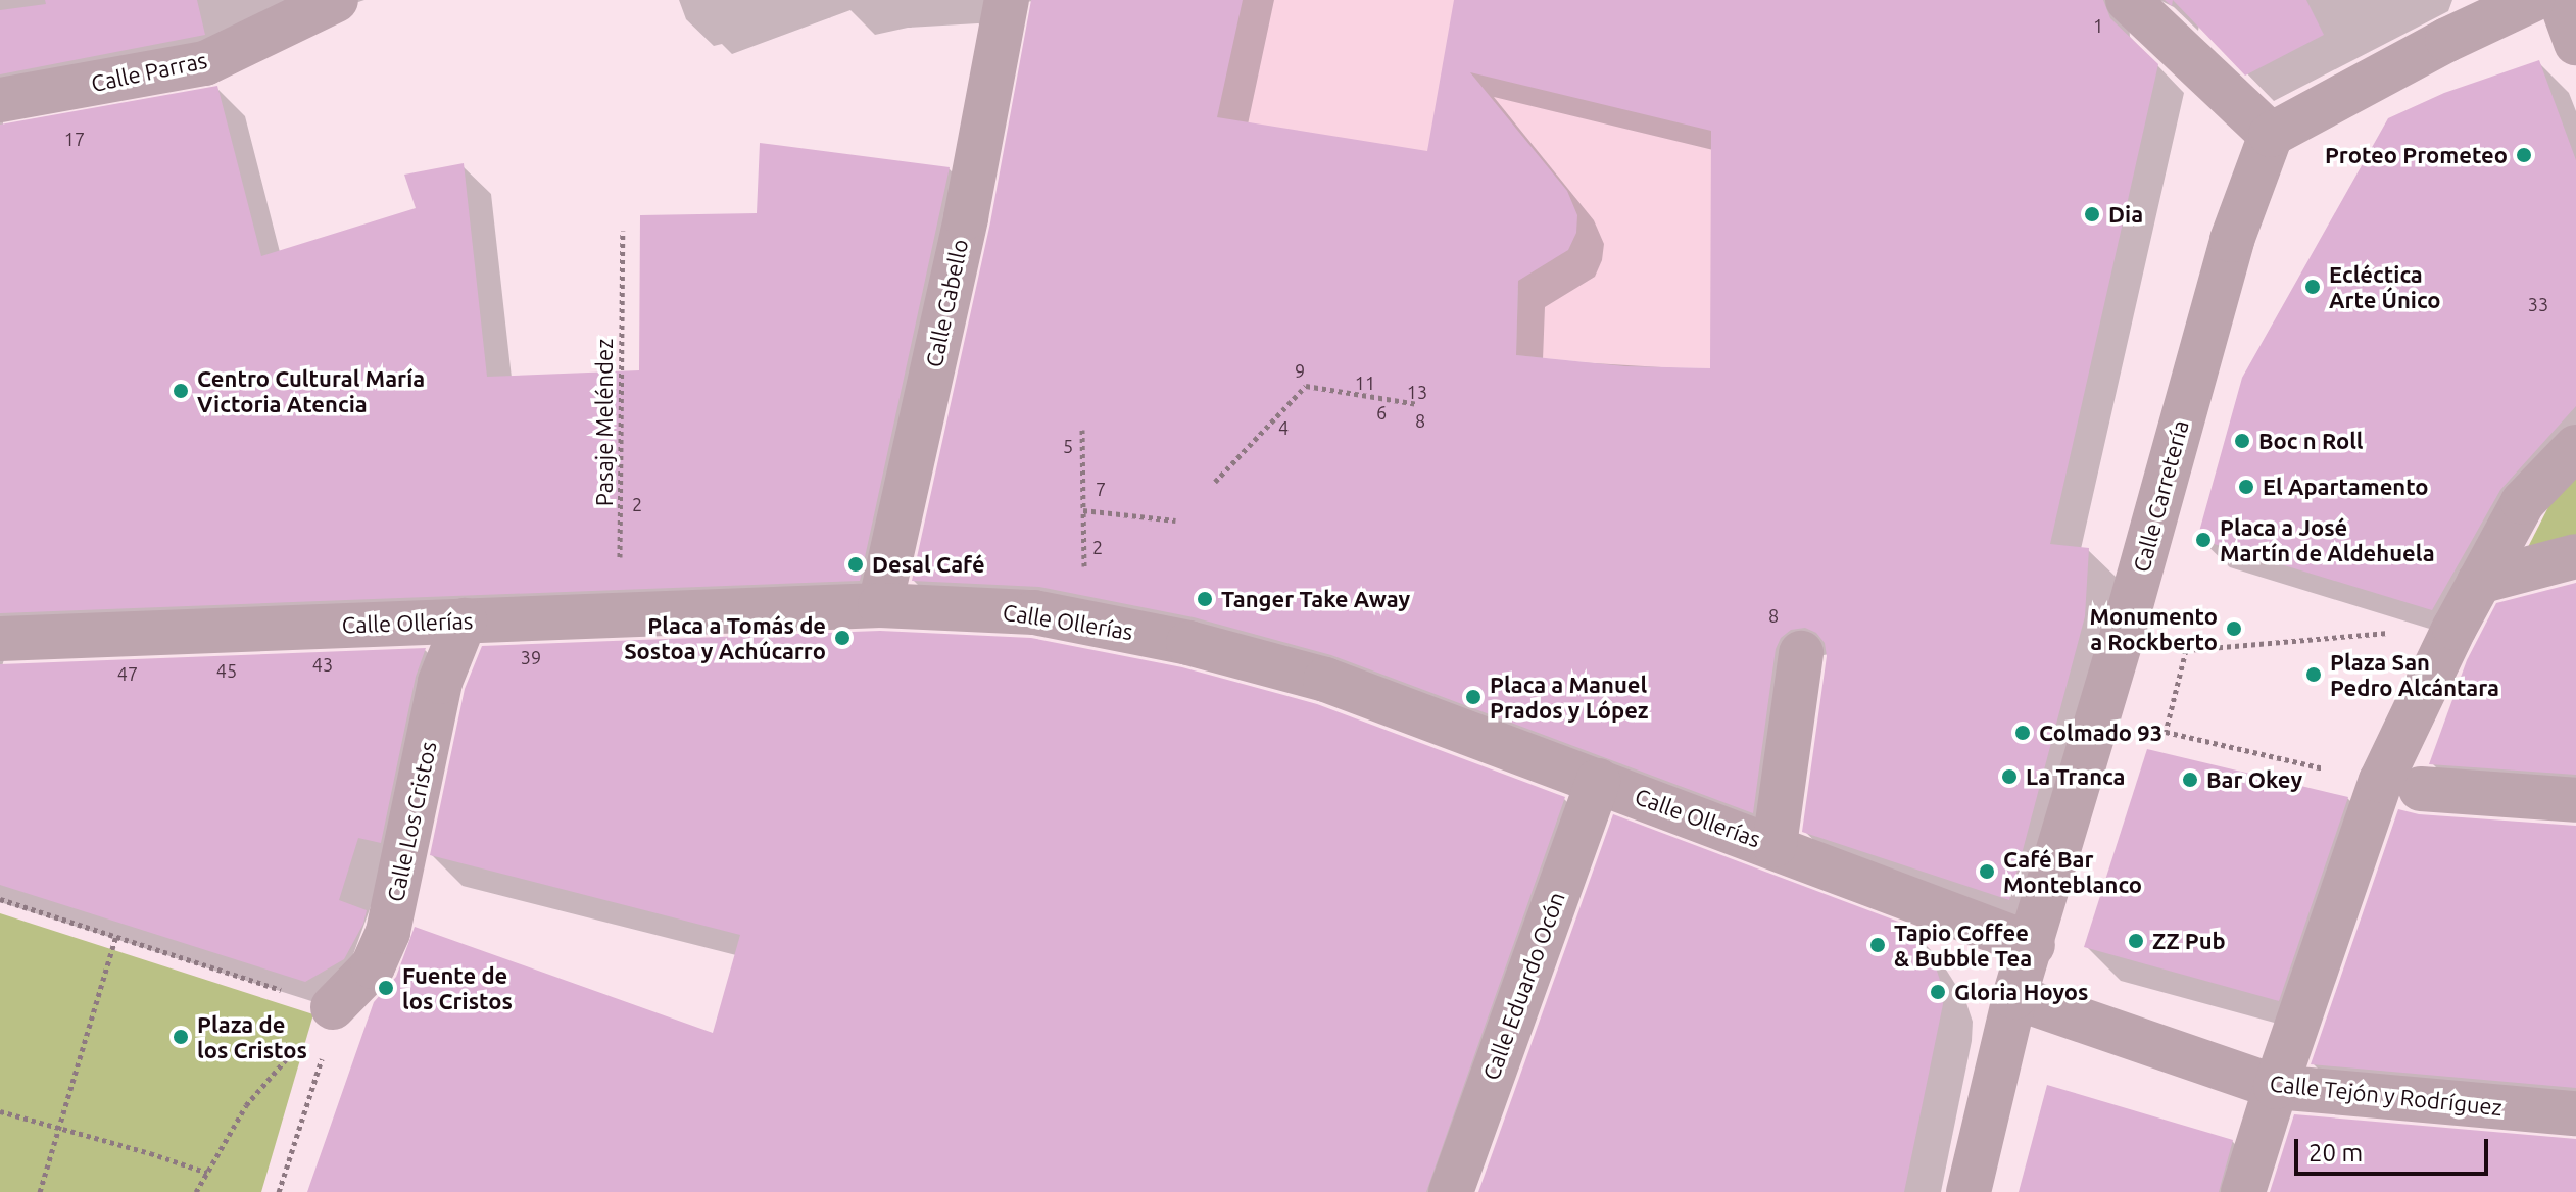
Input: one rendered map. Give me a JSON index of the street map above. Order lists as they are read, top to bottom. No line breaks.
{"streets":{"street":["Calle Parras","Calle Cabello","Calle Carretería","Calle Ollerías","Calle Los Cristos","Calle Eduardo Ocón","Calle Tejón y Rodríguez"],"path":["Pasaje Meléndez"]},"crossings":[["Calle Cabello","Calle Ollerías"],["Pasaje Meléndez","Calle Ollerías"],["Calle Carretería","Calle Ollerías"],["Calle Carretería","Calle Tejón y Rodríguez"],["Calle Ollerías","Calle Los Cristos"],["Calle Ollerías","Calle Eduardo Ocón"]],"places":["Proteo Prometeo","Dia","Ecléctica Arte Único","Centro Cultural María Victoria Atencia","Boc n Roll","El Apartamento","Placa a José Martín de Aldehuela","Desal Café","Tanger Take Away","Monumento a Rockberto","Placa a Tomás de Sostoa y Achúcarro","Plaza San Pedro Alcántara","Placa a Manuel Prados y López","Colmado 93","La Tranca","Bar Okey","Café Bar Monteblanco","ZZ Pub","Tapio Coffee & Bubble Tea","Fuente de los Cristos","Gloria Hoyos","Plaza de los Cristos"],"house_numbers":["1","17","33","9","11","13","6","8","4","5","7","2","2","8","39","43","45","47"],"scale_bar":"20 m"}
